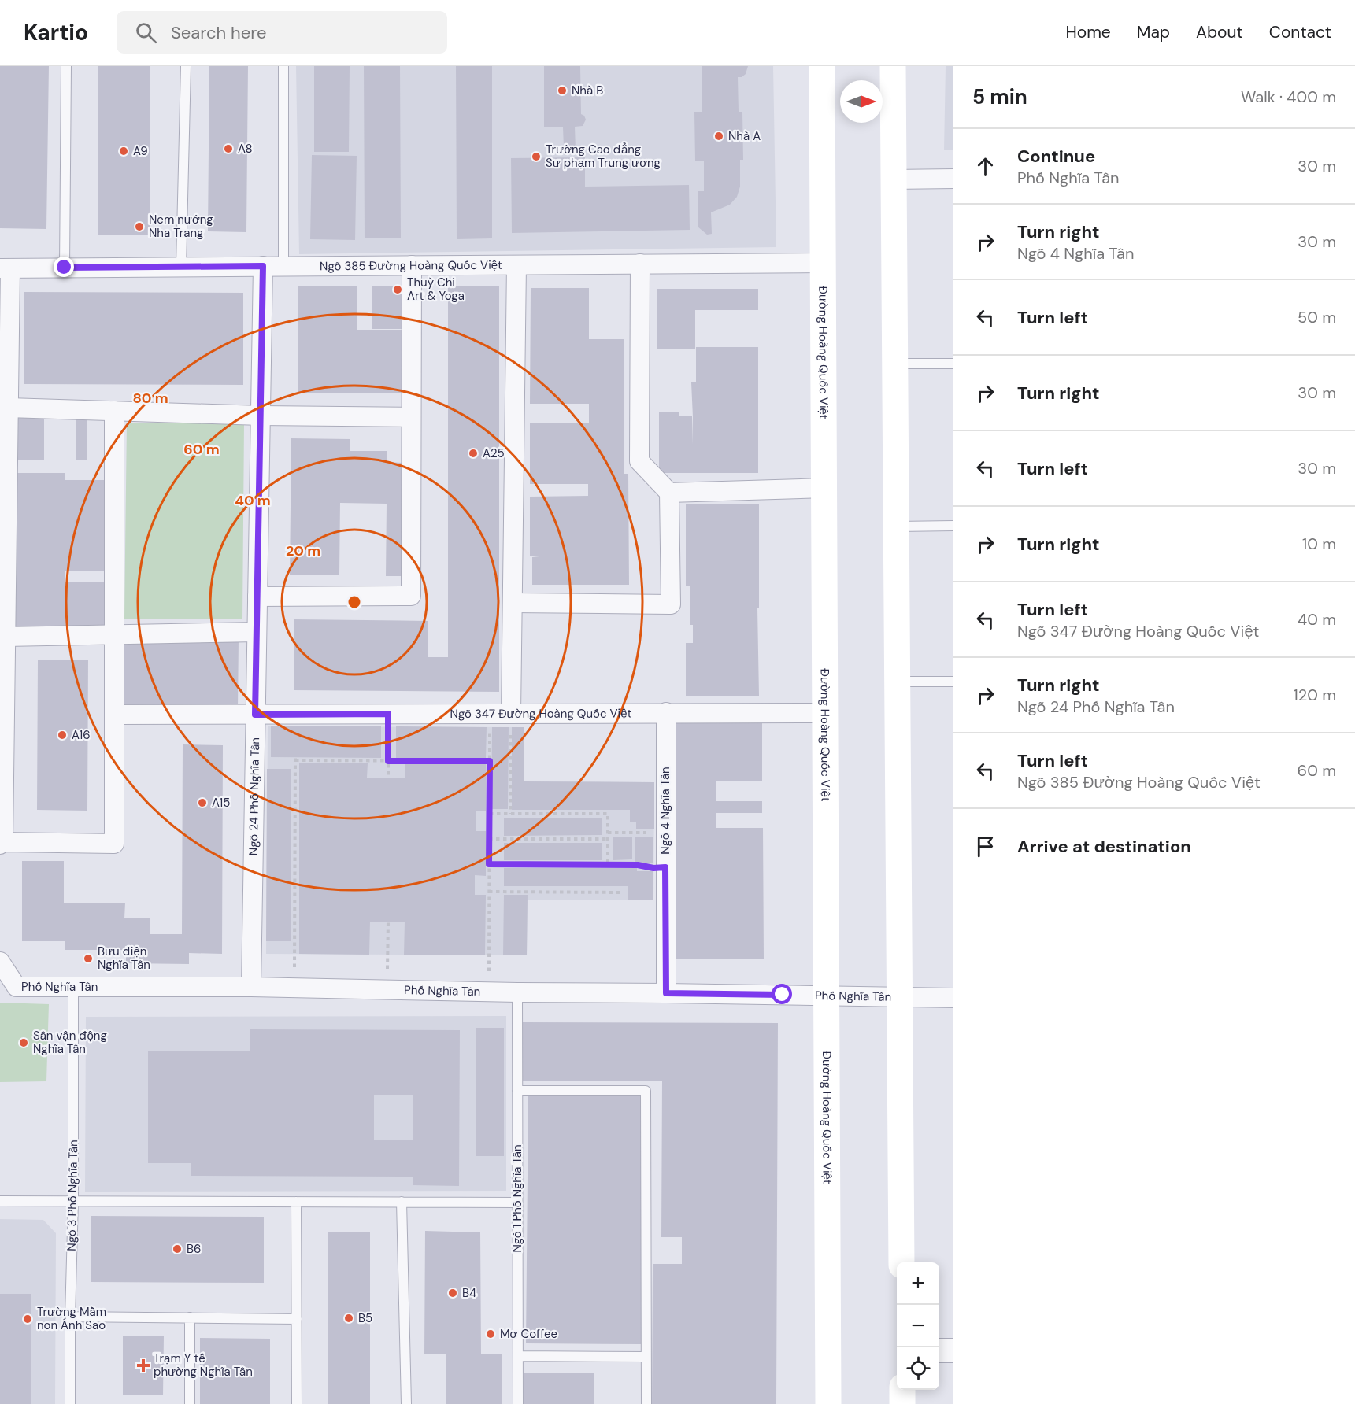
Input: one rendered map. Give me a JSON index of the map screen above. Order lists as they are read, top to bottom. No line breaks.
{"streets":{"main road":["Đường Hoàng Quốc Việt"],"street":["Ngõ 385 Đường Hoàng Quốc Việt","Ngõ 347 Đường Hoàng Quốc Việt","Ngõ 24 Phố Nghĩa Tân","Ngõ 4 Nghĩa Tân","Phố Nghĩa Tân"],"lane":["Ngõ 3 Phố Nghĩa Tân","Ngõ 1 Phố Nghĩa Tân"]},"crossings":[["Ngõ 385 Đường Hoàng Quốc Việt","Đường Hoàng Quốc Việt"],["Ngõ 385 Đường Hoàng Quốc Việt","Ngõ 24 Phố Nghĩa Tân"],["Đường Hoàng Quốc Việt","Ngõ 347 Đường Hoàng Quốc Việt"],["Đường Hoàng Quốc Việt","Phố Nghĩa Tân"],["Ngõ 347 Đường Hoàng Quốc Việt","Ngõ 24 Phố Nghĩa Tân"],["Ngõ 347 Đường Hoàng Quốc Việt","Ngõ 4 Nghĩa Tân"],["Ngõ 24 Phố Nghĩa Tân","Phố Nghĩa Tân"],["Ngõ 4 Nghĩa Tân","Phố Nghĩa Tân"],["Phố Nghĩa Tân","Ngõ 3 Phố Nghĩa Tân"],["Phố Nghĩa Tân","Ngõ 1 Phố Nghĩa Tân"]],"places":{"other":["Nhà B","Nhà A","A8","A9","Trường Cao đẳng Sư phạm Trung ương","Nem nướng Nha Trang","Thuỳ Chi Art & Yoga","A25","A16","A15","Bưu điện Nghĩa Tân","Sân vận động Nghĩa Tân","B6","B4","B5","Trường Mầm non Ánh Sao","Mơ Coffee"],"health":["Trạm Y tế phường Nghĩa Tân"]},"north":"right","page":{"header":"Kartio","search":"Search here","nav":["Home","Map","About","Contact"],"heading":["5 min","Walk · 400 m"],"list":[["Continue","Phố Nghĩa Tân","30 m"],["Turn right","Ngõ 4 Nghĩa Tân","30 m"],["Turn left","50 m"],["Turn right","30 m"],["Turn left","30 m"],["Turn right","10 m"],["Turn left","Ngõ 347 Đường Hoàng Quốc Việt","40 m"],["Turn right","Ngõ 24 Phố Nghĩa Tân","120 m"],["Turn left","Ngõ 385 Đường Hoàng Quốc Việt","60 m"],"Arrive at destination"],"map_buttons":["+","−"]},"rings":["80 m","60 m","40 m","20 m"]}
